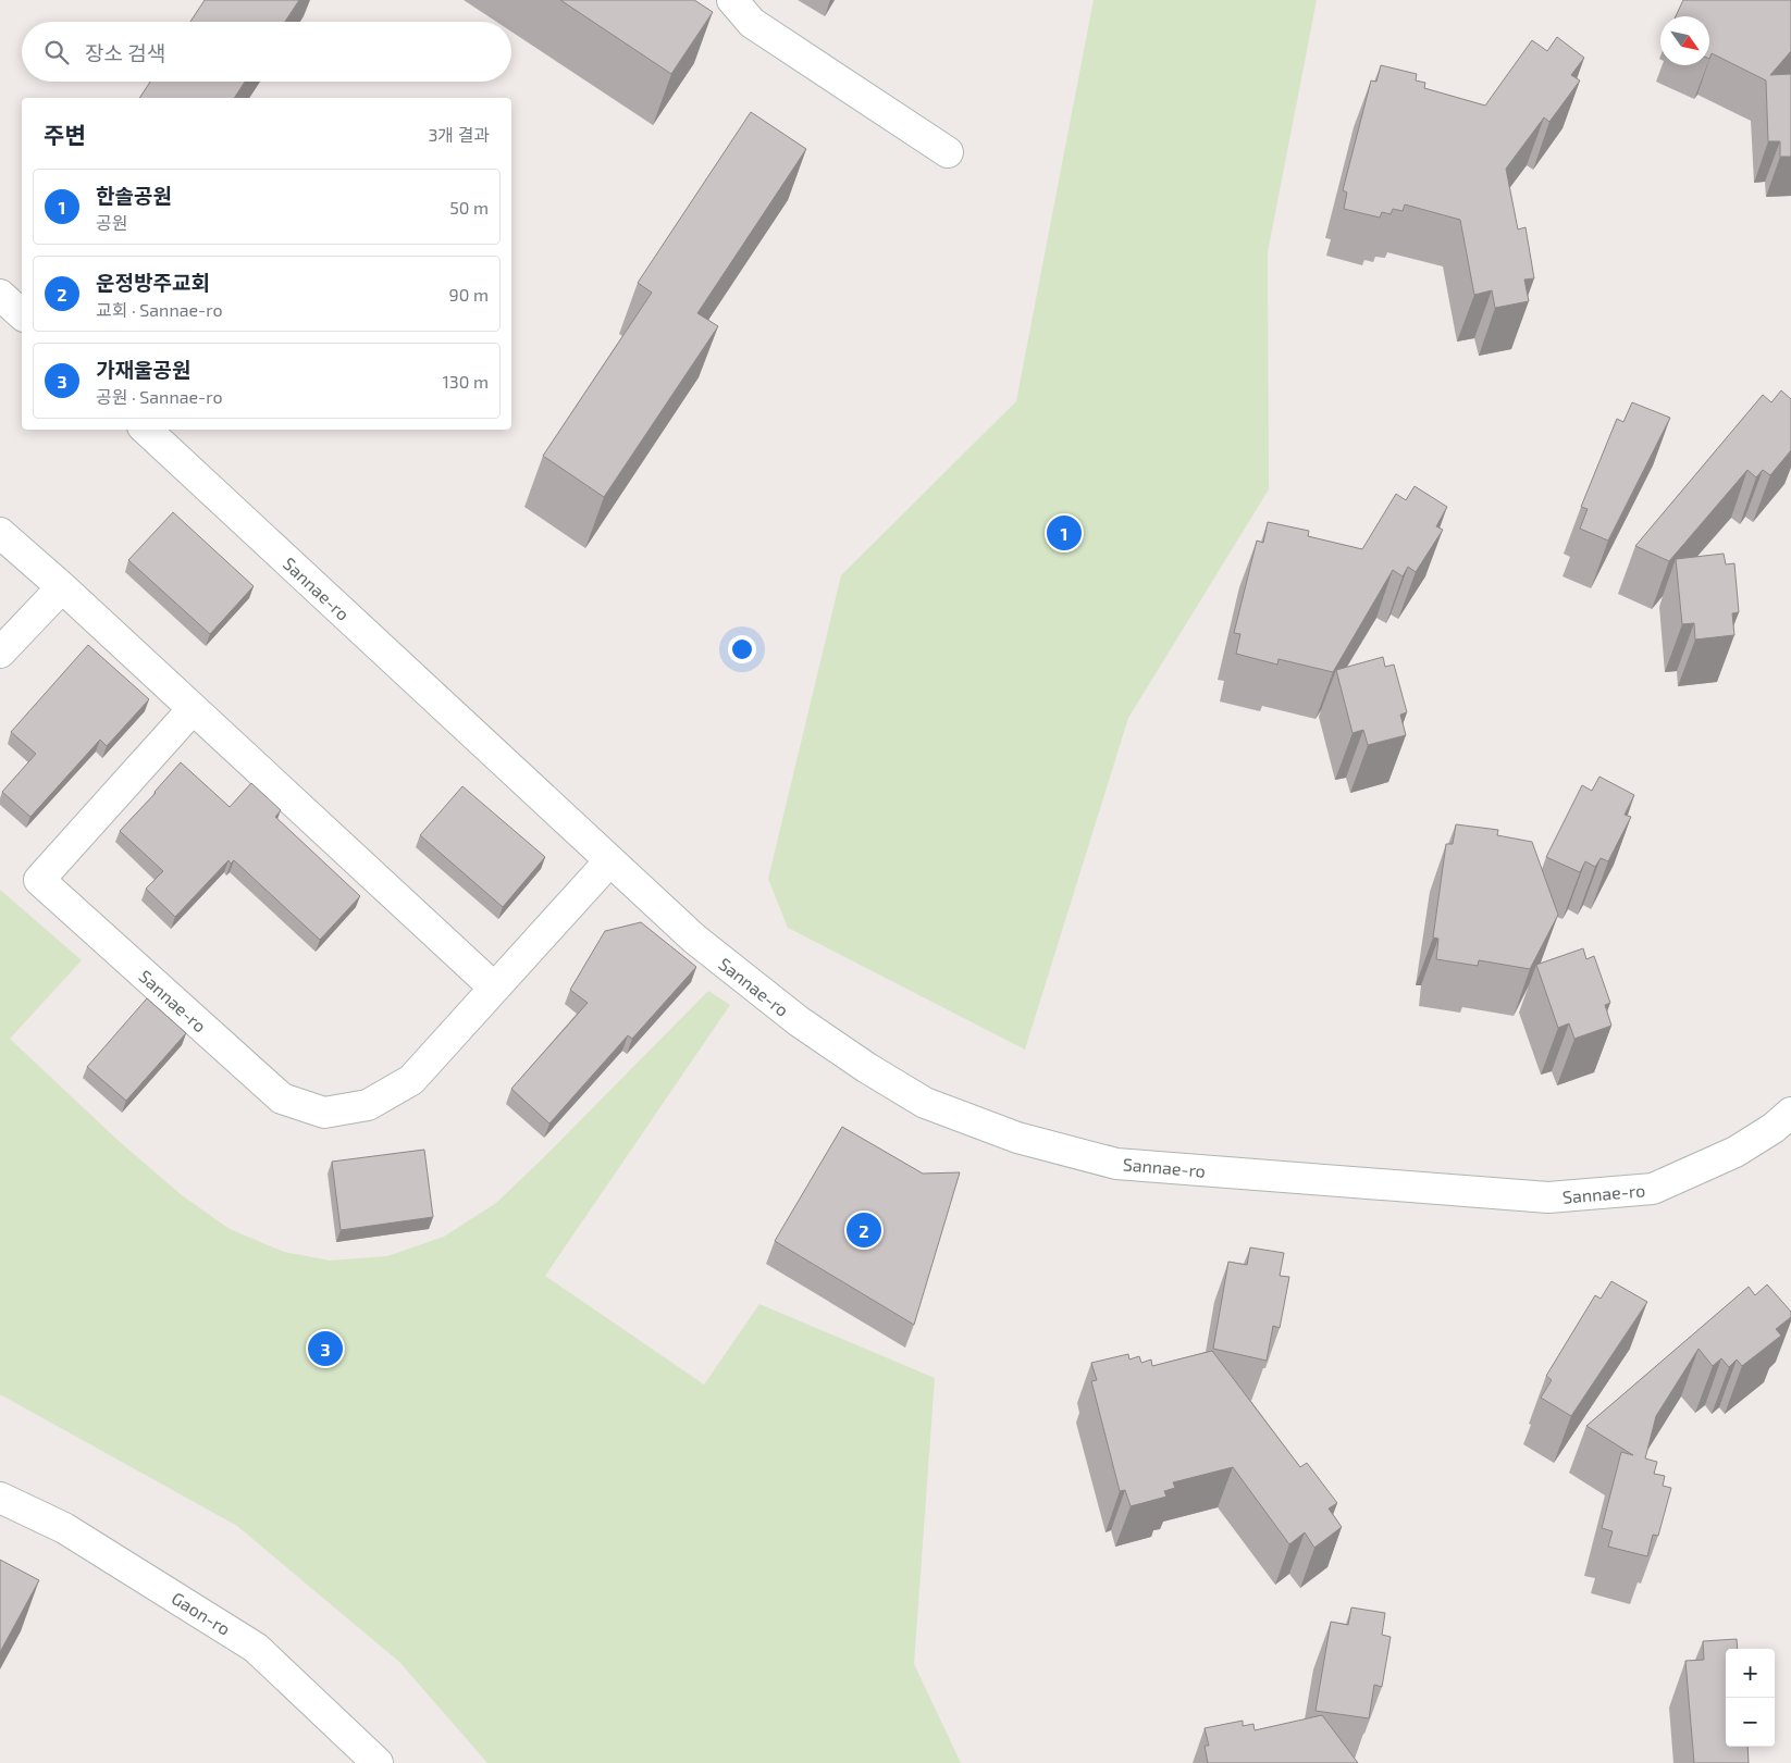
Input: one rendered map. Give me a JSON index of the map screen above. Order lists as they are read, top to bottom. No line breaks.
{"streets":{"street":["Sannae-ro","Gaon-ro"]},"north":"bottom right","page":{"search":"장소 검색","heading":["주변","3개 결과"],"list":[{"mark":"1","name":"한솔공원","note":"공원","value":"50 m"},{"mark":"2","name":"운정방주교회","note":"교회 · Sannae-ro","value":"90 m"},{"mark":"3","name":"가재울공원","note":"공원 · Sannae-ro","value":"130 m"}],"pins":["1","2","3"],"map_buttons":["+","−"]}}
